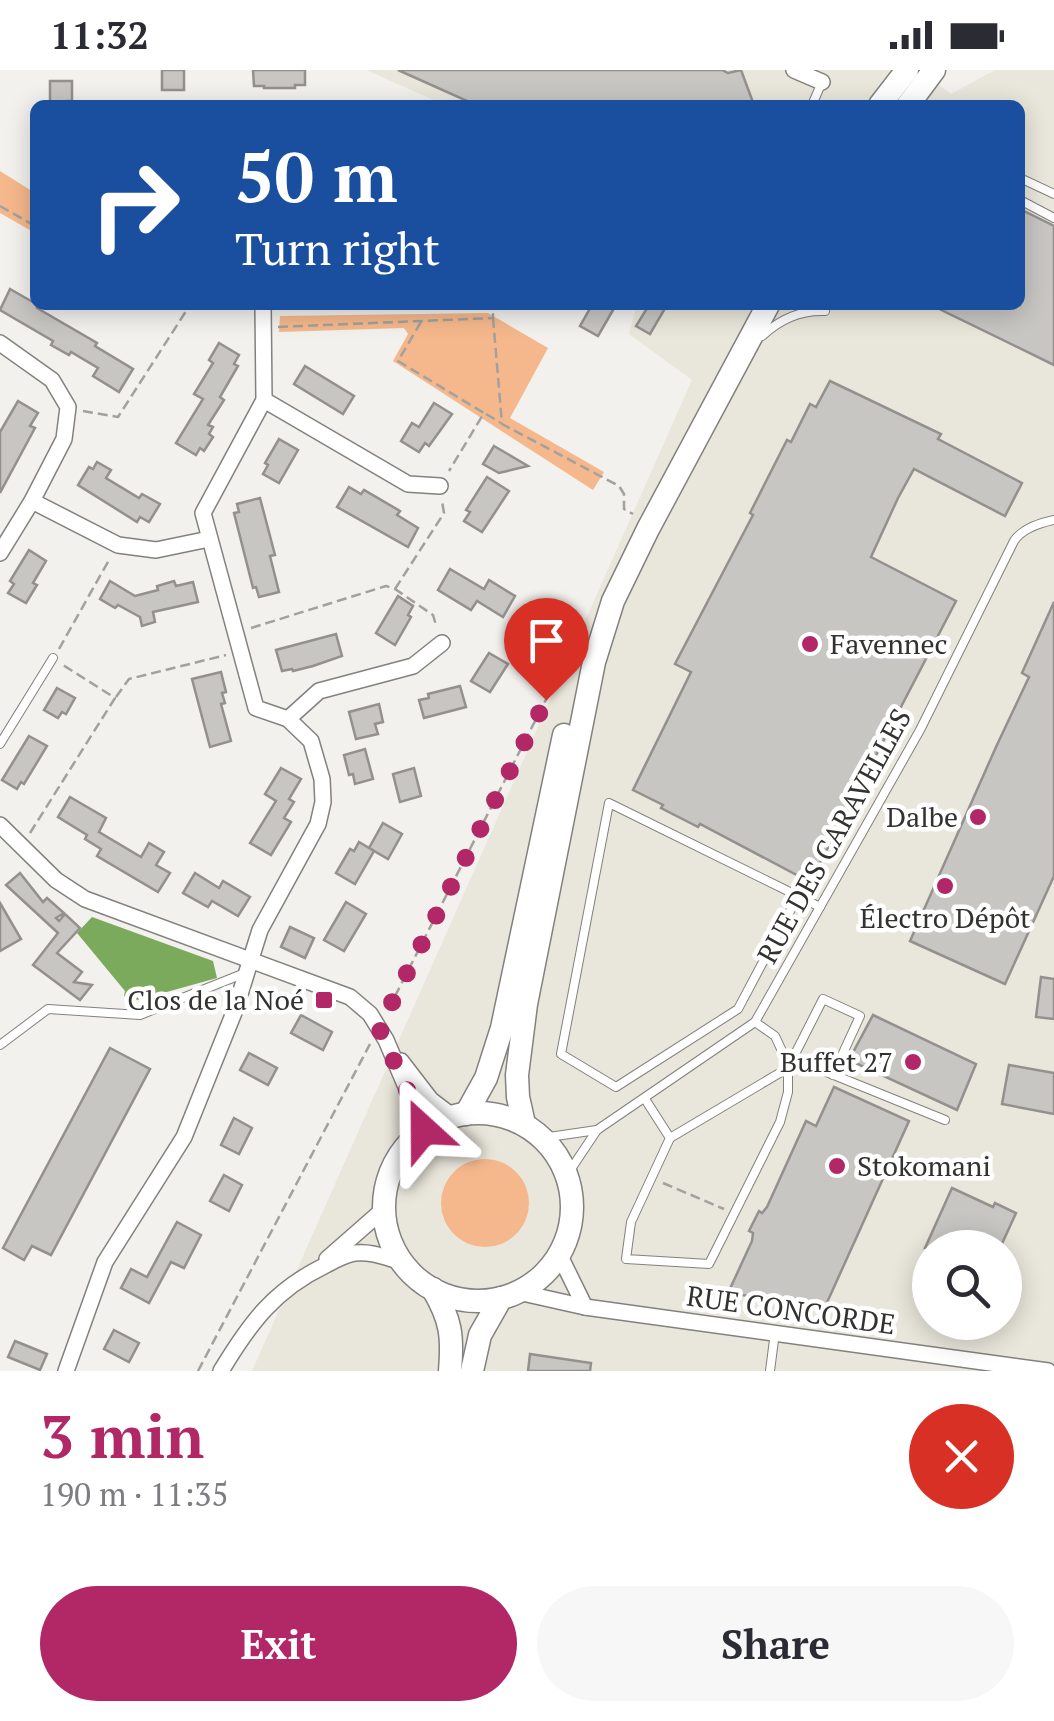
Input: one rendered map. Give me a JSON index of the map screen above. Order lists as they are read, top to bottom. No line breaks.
{"streets":{"street":["RUE CONCORDE"],"lane":["RUE DES CARAVELLES"]},"places":{"other":["Favennec","Dalbe","Électro Dépôt","Buffet 27","Stokomani"],"transit":["Clos de la Noé"]},"page":{"status":"11:32","turn":["50 m","Turn right"],"heading":["3 min","190 m · 11:35"],"buttons":["Exit","Share"]}}
